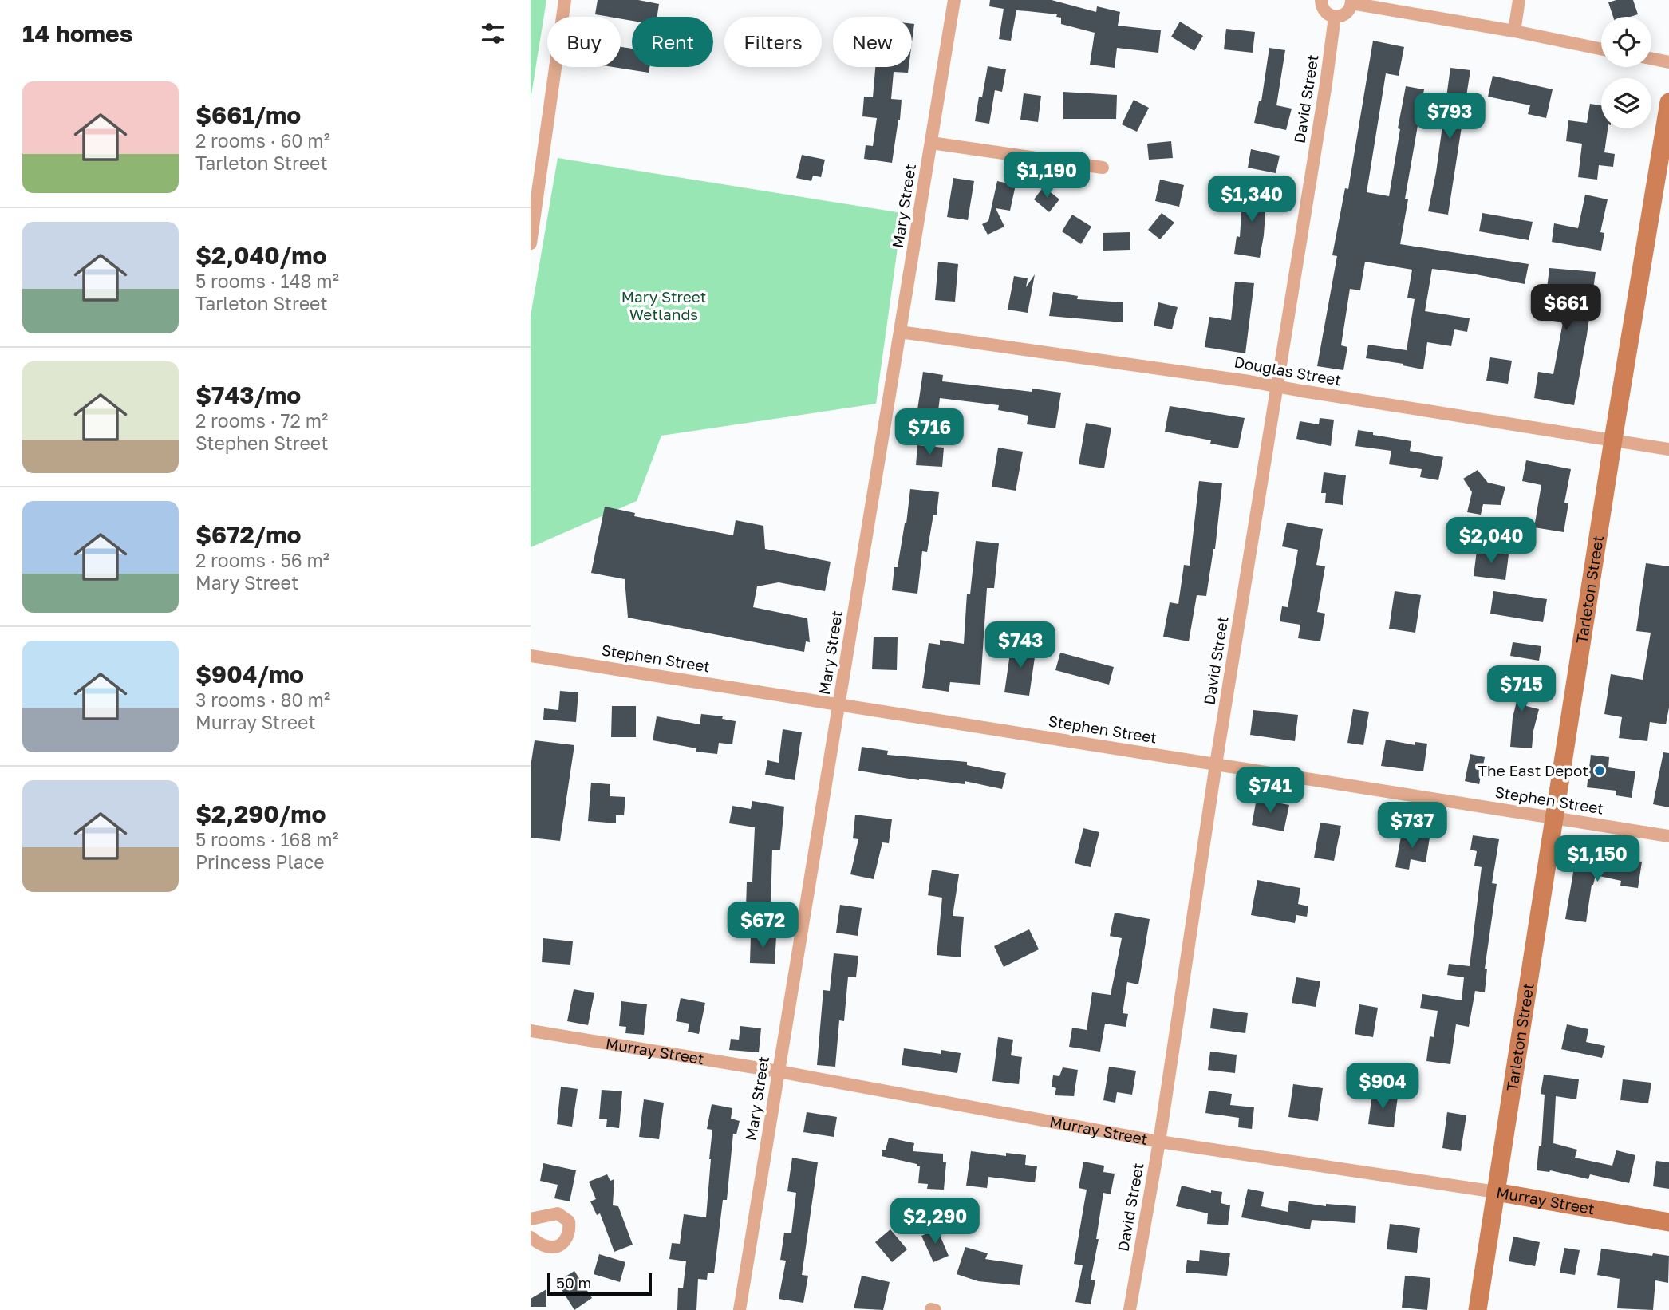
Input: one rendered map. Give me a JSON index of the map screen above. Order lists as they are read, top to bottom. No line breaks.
{"streets":{"main road":["Tarleton Street","Murray Street"],"street":["David Street","Mary Street","Douglas Street","Stephen Street"]},"crossings":[["David Street","Douglas Street"],["David Street","Stephen Street"],["David Street","Murray Street"],["Mary Street","Douglas Street"],["Mary Street","Stephen Street"],["Mary Street","Murray Street"],["Douglas Street","Tarleton Street"],["Tarleton Street","Stephen Street"],["Tarleton Street","Murray Street"]],"parks":["Mary Street Wetlands"],"places":["The East Depot"],"scale_bar":"50 m","page":{"heading":"14 homes","chip":["Buy","Rent","Filters","New"],"list":[{"name":"$661/mo","note":"2 rooms · 60 m² · Tarleton Street"},{"name":"$2,040/mo","note":"5 rooms · 148 m² · Tarleton Street"},{"name":"$743/mo","note":"2 rooms · 72 m² · Stephen Street"},{"name":"$672/mo","note":"2 rooms · 56 m² · Mary Street"},{"name":"$904/mo","note":"3 rooms · 80 m² · Murray Street"},{"name":"$2,290/mo","note":"5 rooms · 168 m² · Princess Place"}],"price":["$793","$1,190","$1,340","$661","$716","$2,040","$743","$715","$741","$737","$1,150","$672","$904","$2,290"],"scale":"50 m"}}
